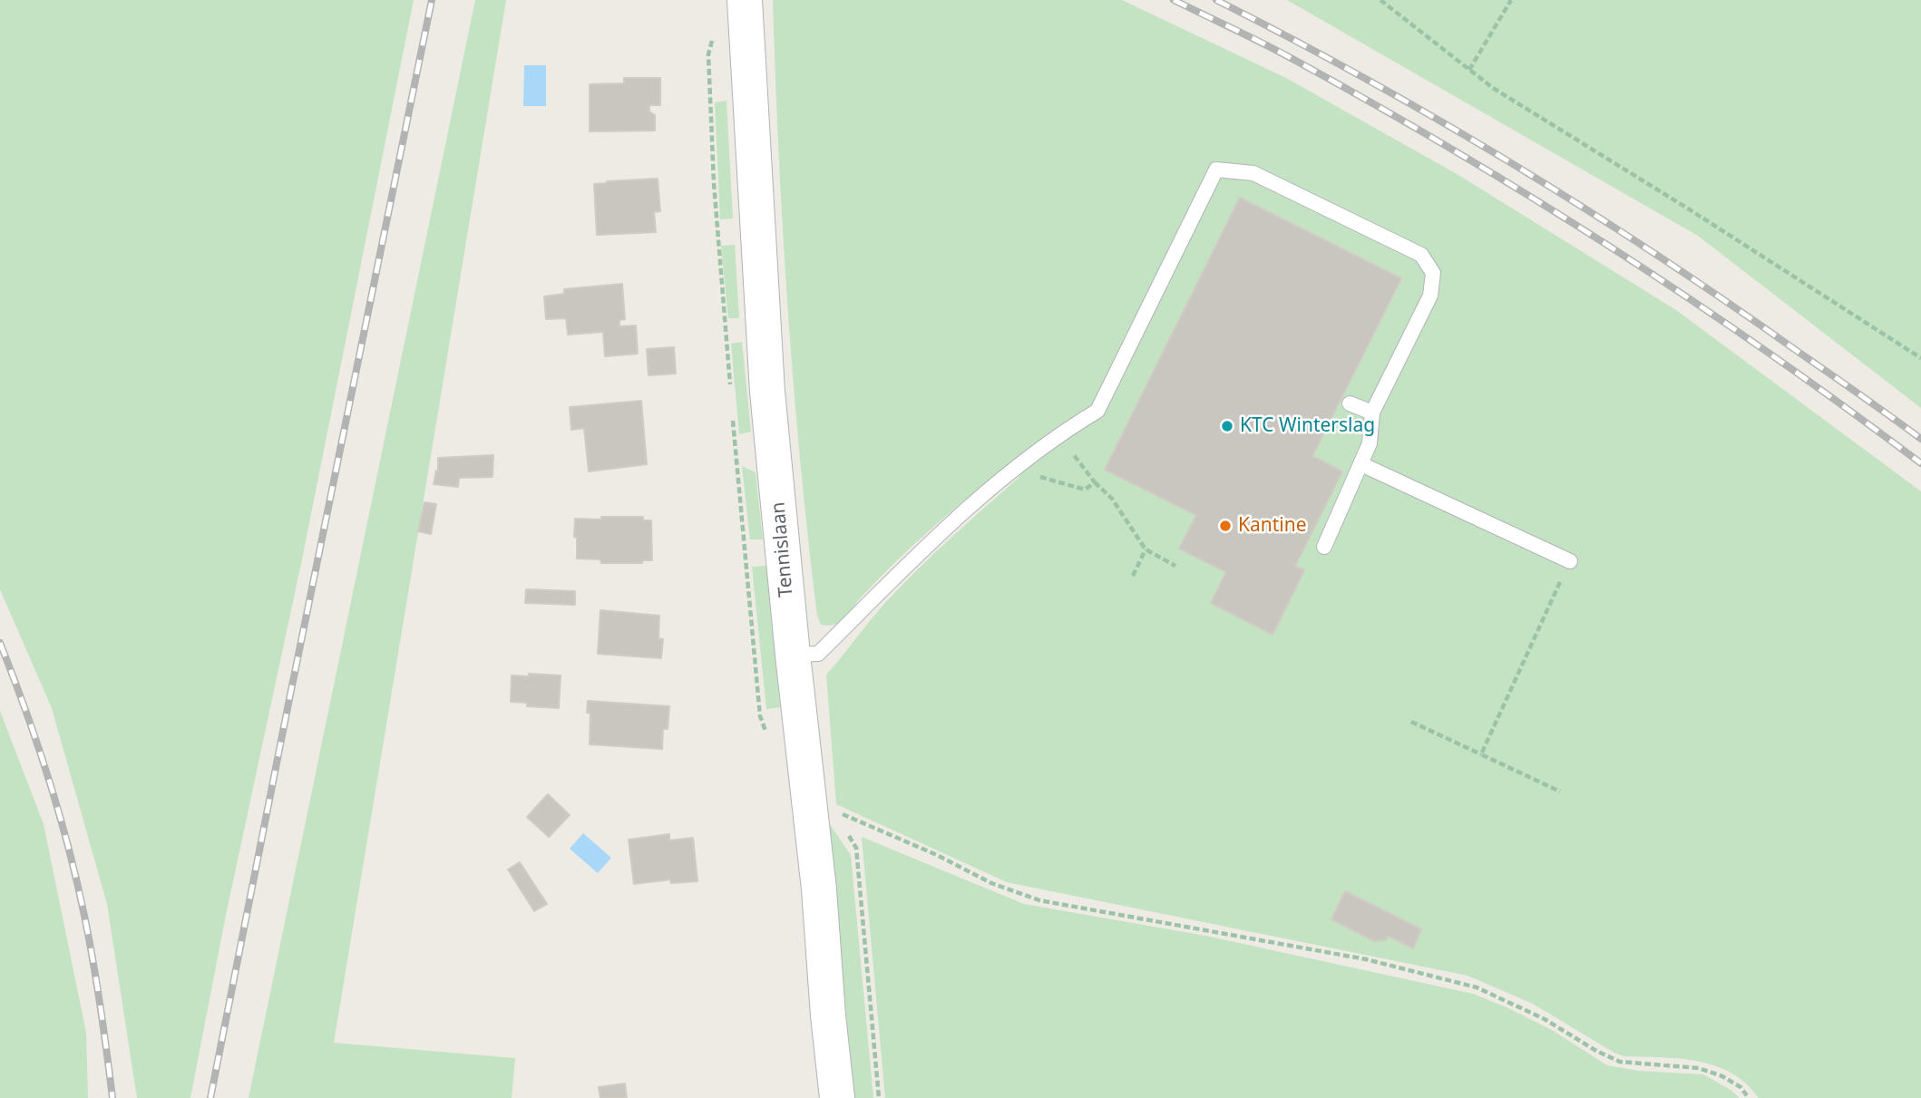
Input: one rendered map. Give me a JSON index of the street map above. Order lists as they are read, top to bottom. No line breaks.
{"streets":{"street":["Tennislaan"]},"places":["KTC Winterslag","Kantine"]}
